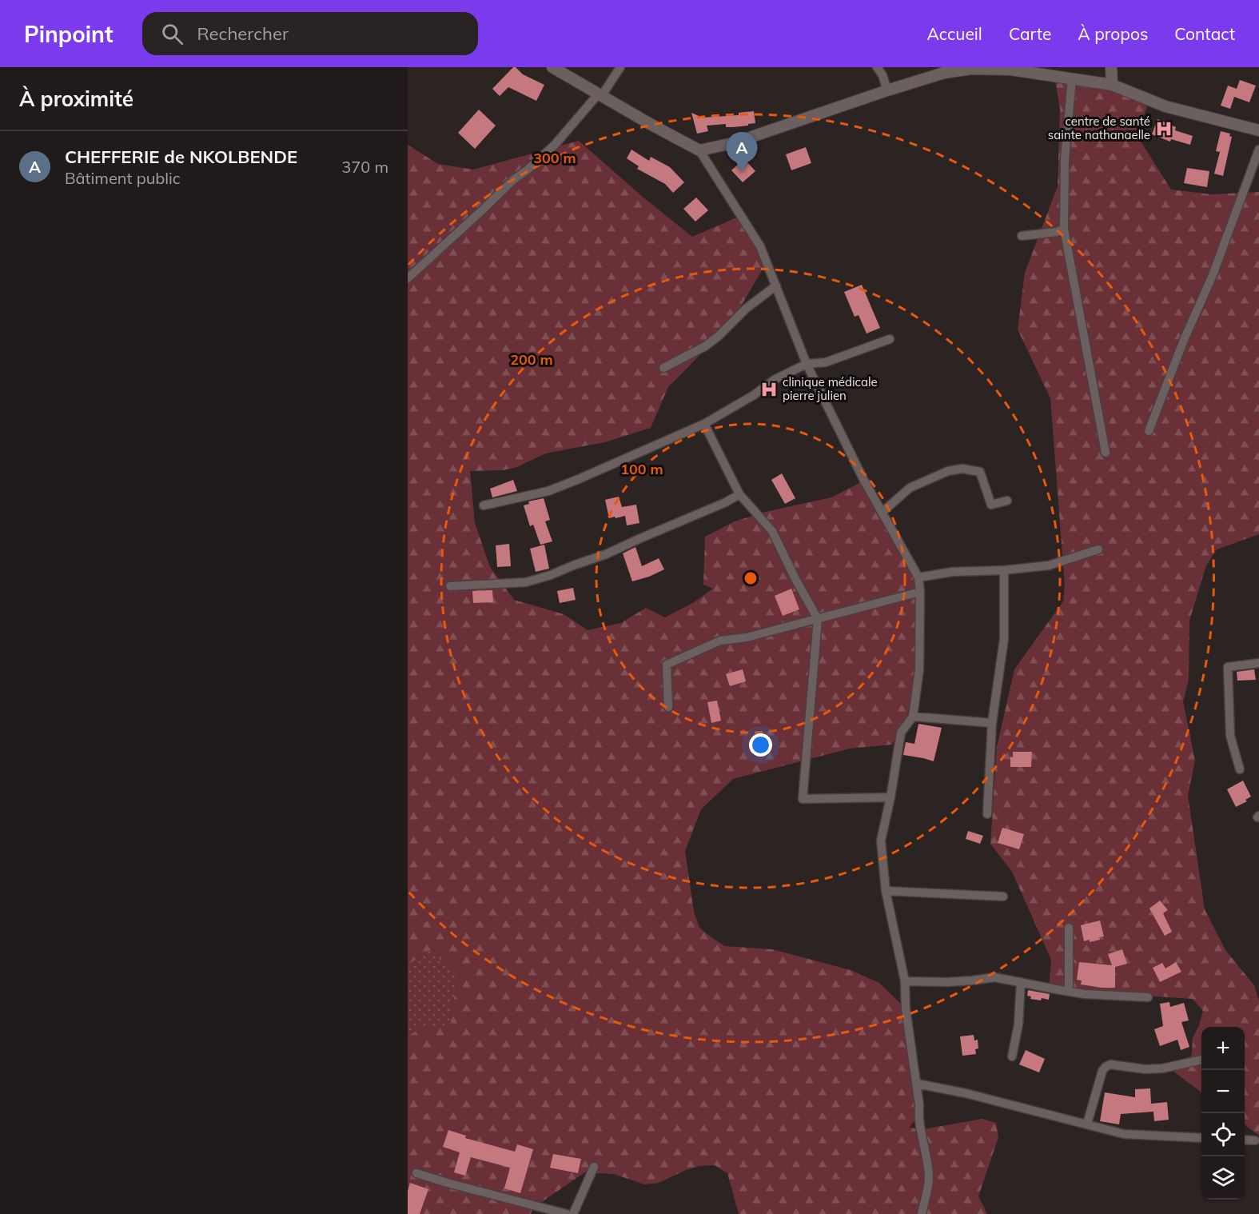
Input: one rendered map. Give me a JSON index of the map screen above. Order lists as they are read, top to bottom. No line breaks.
{"places":{"hospital":["centre de santé sainte nathanaelle","clinique médicale pierre julien"]},"page":{"header":"Pinpoint","search":"Rechercher","nav":["Accueil","Carte","À propos","Contact"],"heading":"À proximité","list":[{"mark":"A","name":"CHEFFERIE de NKOLBENDE","note":"Bâtiment public","value":"370 m"}],"pins":"A","map_buttons":["+","−"]},"rings":["300 m","200 m","100 m"]}
